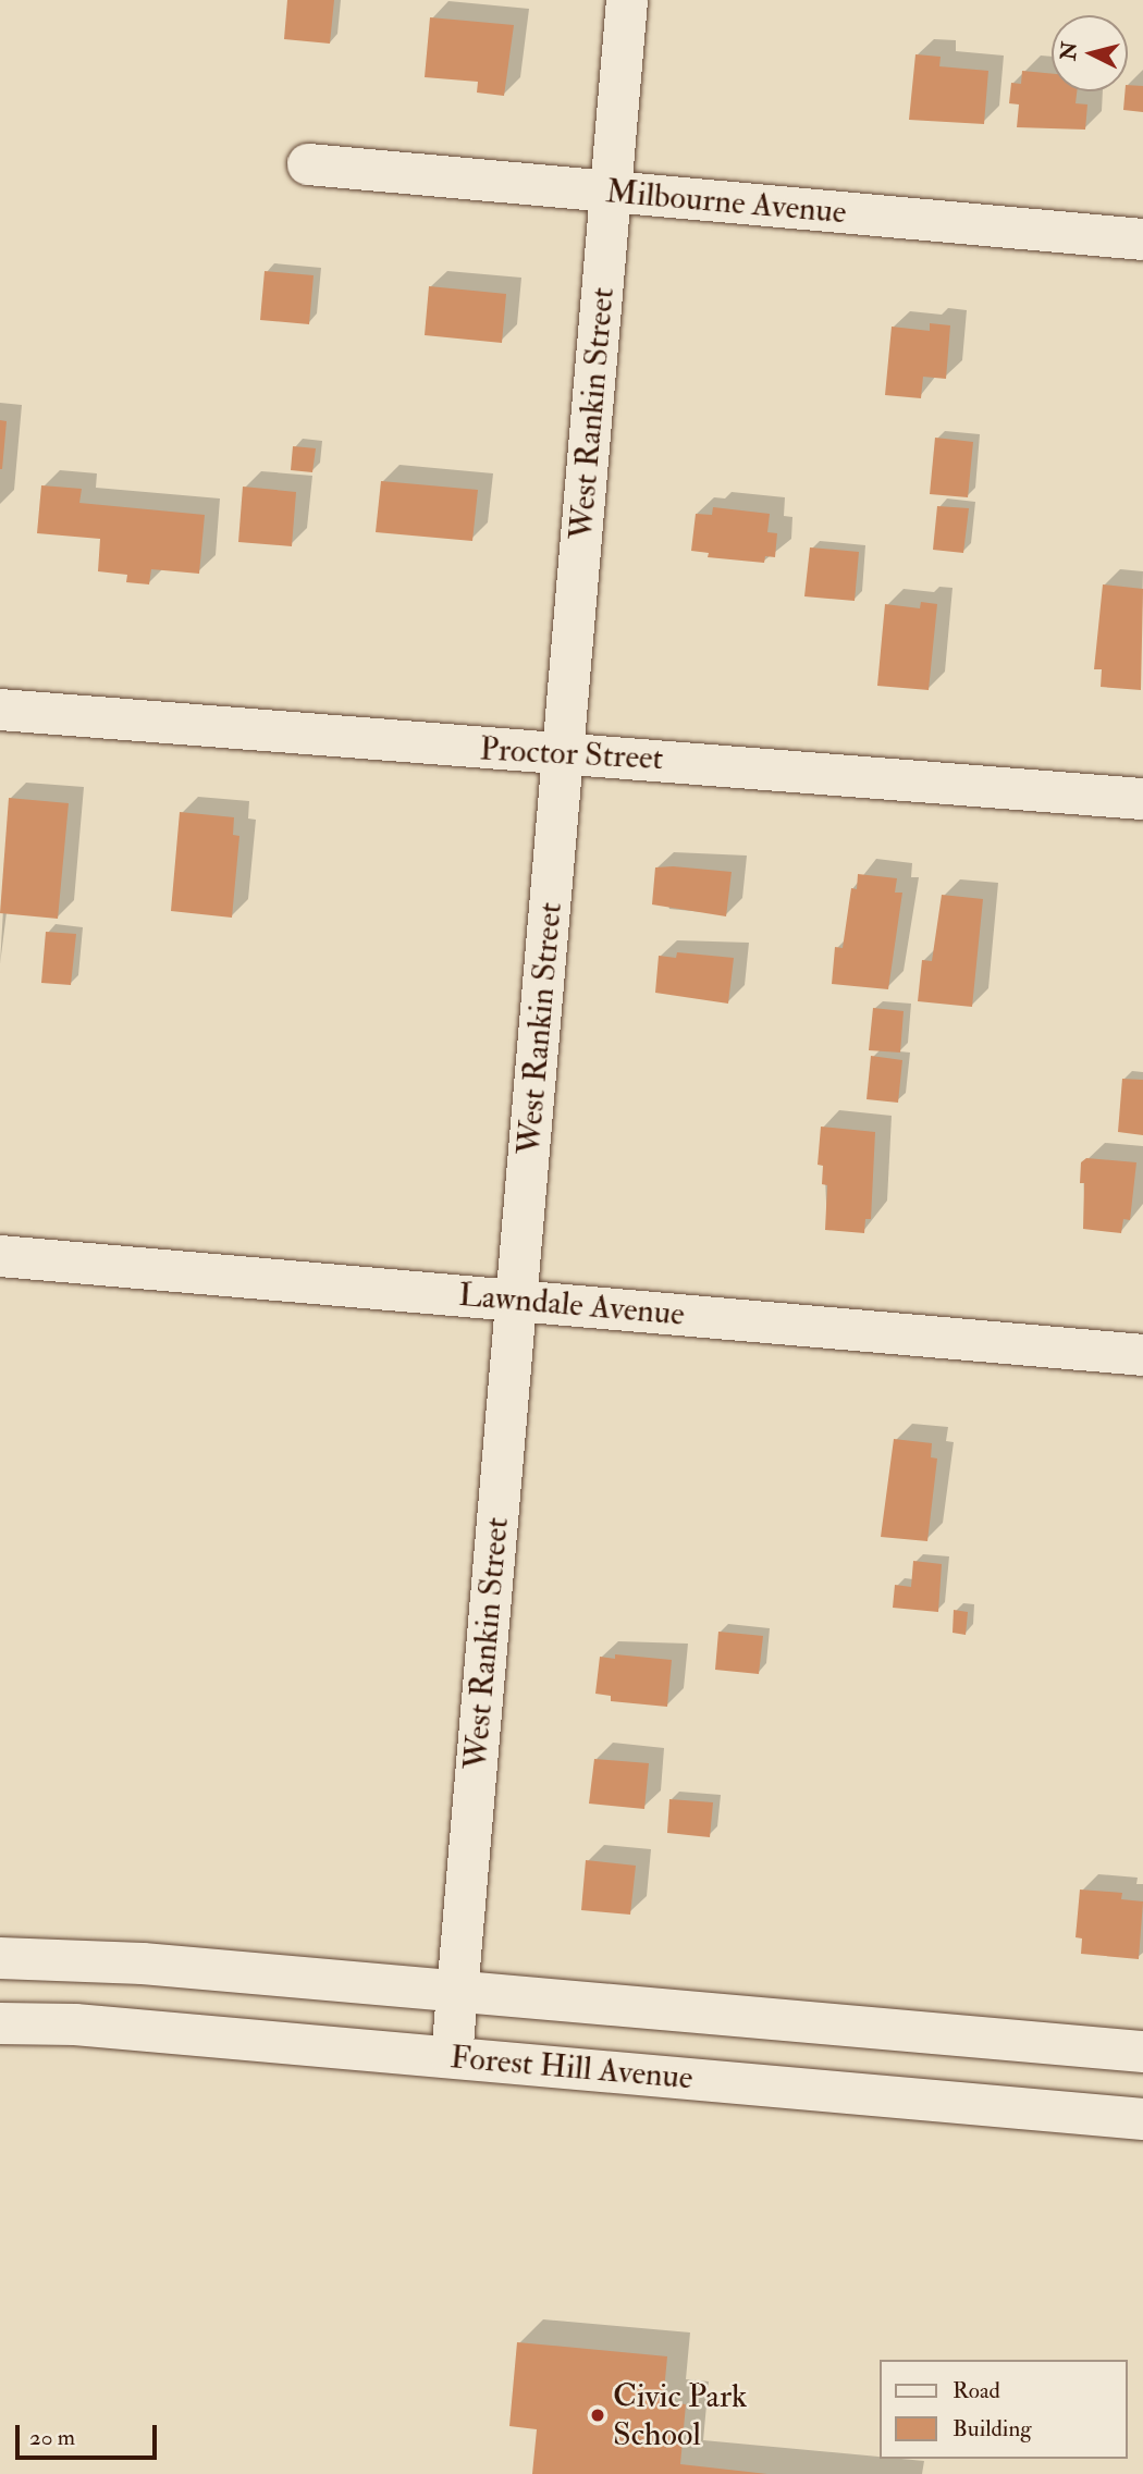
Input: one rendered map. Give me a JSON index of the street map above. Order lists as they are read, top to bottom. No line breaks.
{"streets":{"street":["Milbourne Avenue","West Rankin Street","Proctor Street","Lawndale Avenue","Forest Hill Avenue"]},"crossings":[["Milbourne Avenue","West Rankin Street"],["West Rankin Street","Proctor Street"],["West Rankin Street","Lawndale Avenue"],["West Rankin Street","Forest Hill Avenue"]],"places":["Civic Park School"],"legend":["Road","Building"],"scale_bar":"20 m","north":"left"}
